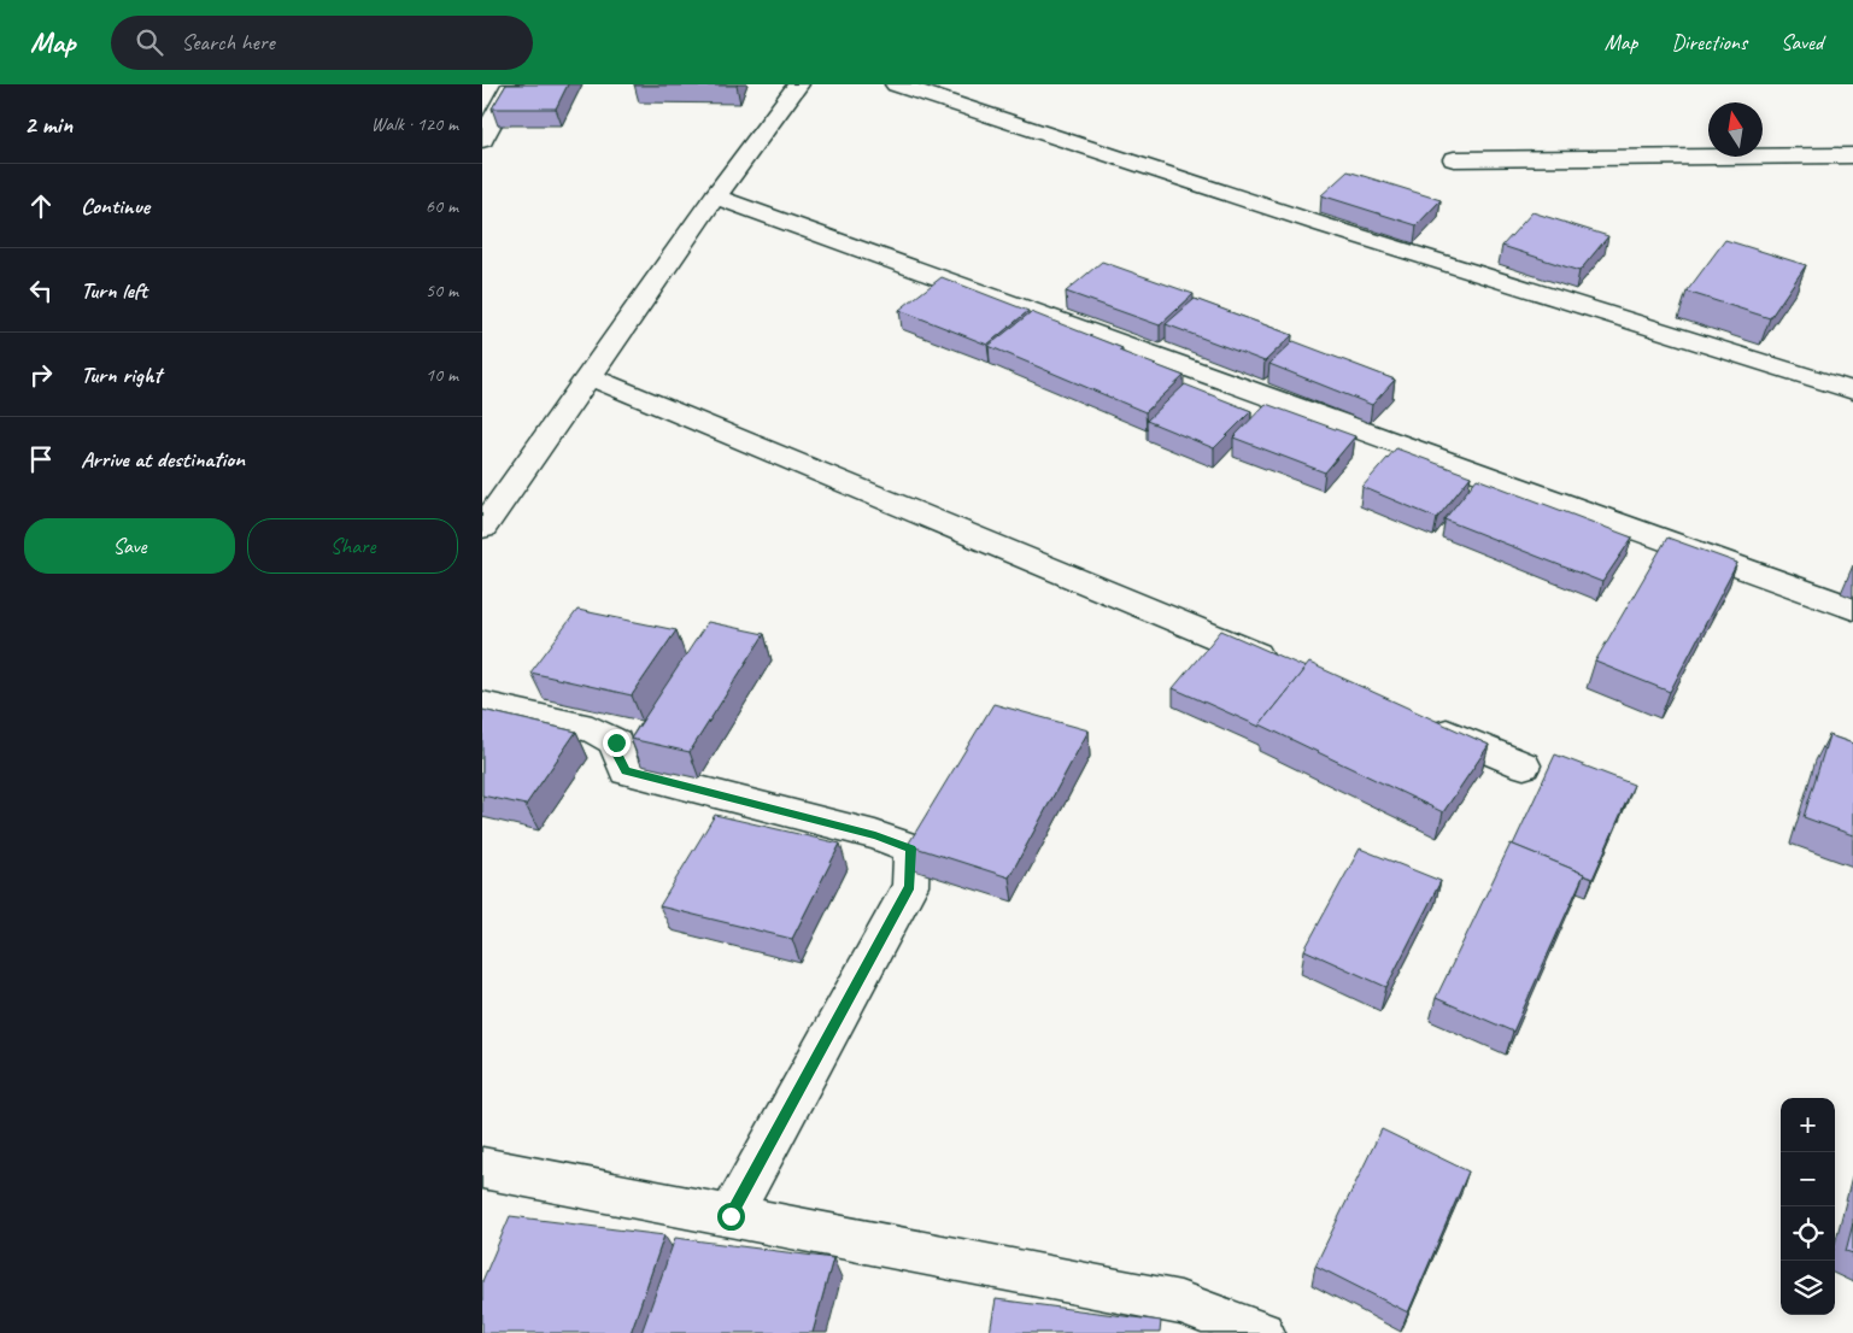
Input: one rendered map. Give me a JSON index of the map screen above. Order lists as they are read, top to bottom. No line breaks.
{"north":"top","page":{"header":"Map","search":"Search here","nav":["Map","Directions","Saved"],"heading":["2 min","Walk · 120 m"],"list":[["Continue","60 m"],["Turn left","50 m"],["Turn right","10 m"],"Arrive at destination"],"buttons":["Save","Share"],"map_buttons":["+","−"]}}
